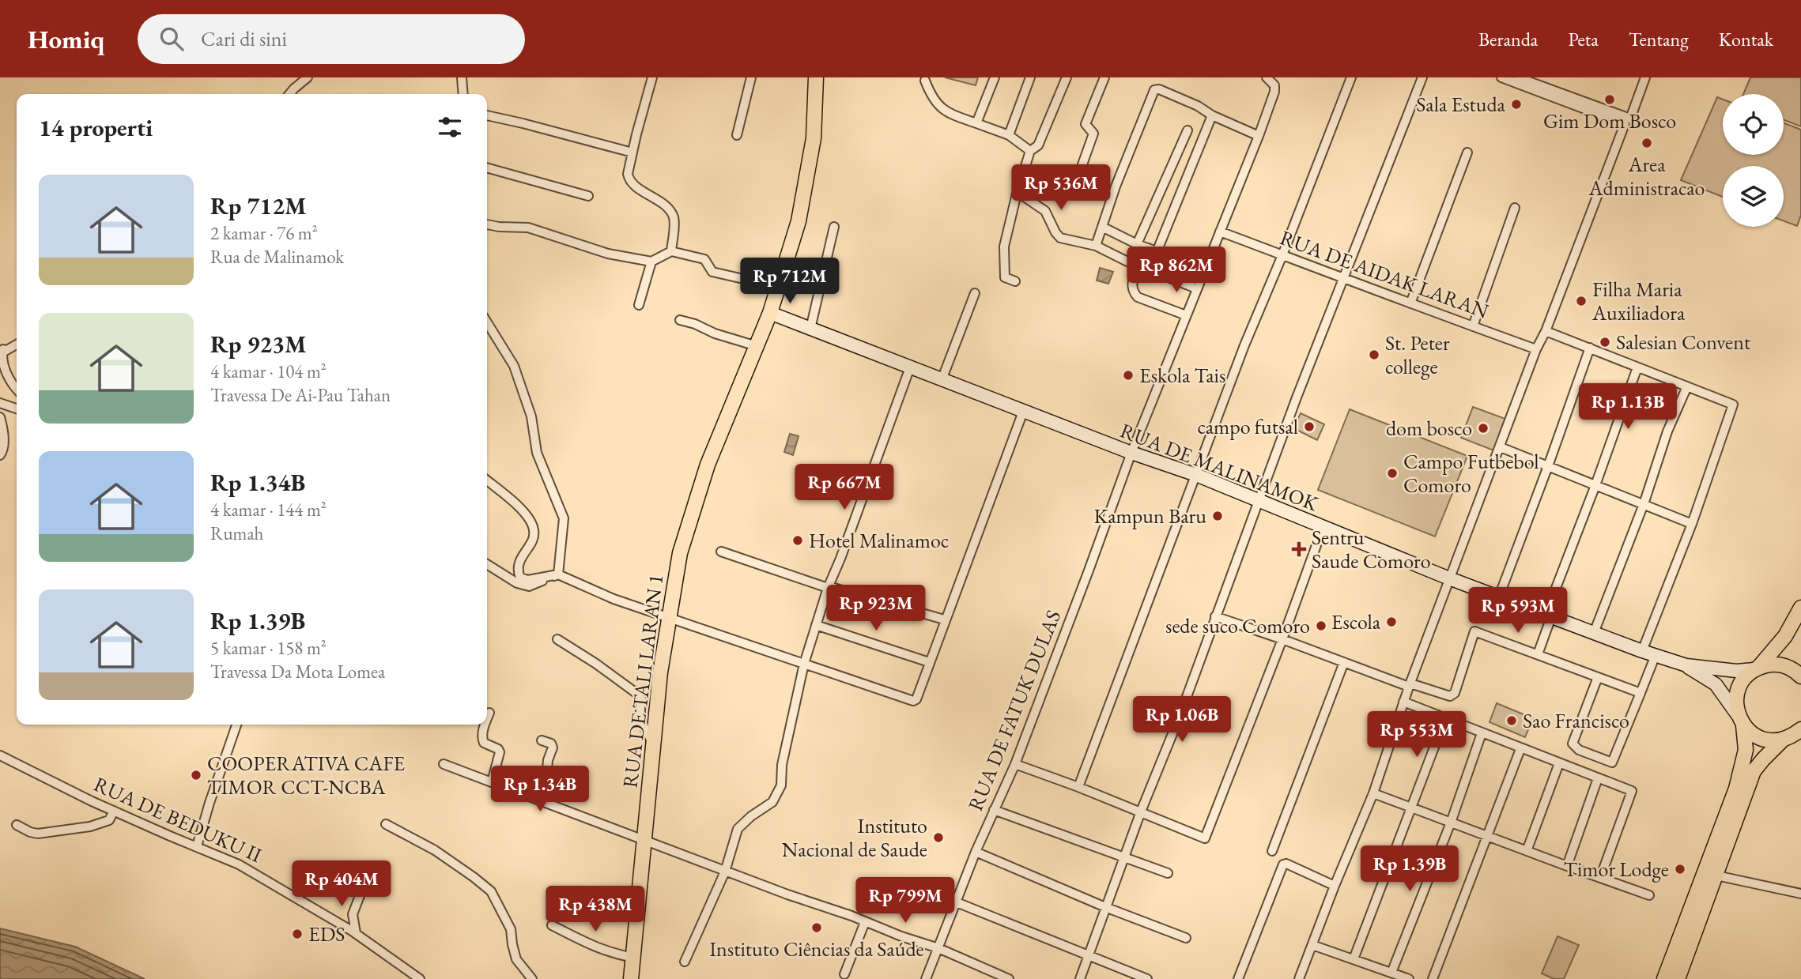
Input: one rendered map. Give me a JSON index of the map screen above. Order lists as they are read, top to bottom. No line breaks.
{"streets":{"main road":["RUA DE TALI LARAN 1"],"street":["RUA DE AIDAK LARAN","RUA DE MALINAMOK","RUA DE FATUK DULAS","RUA DE BEDUKU II"]},"crossings":[["RUA DE AIDAK LARAN","RUA DE FATUK DULAS"],["RUA DE MALINAMOK","RUA DE TALI LARAN 1"],["RUA DE MALINAMOK","RUA DE FATUK DULAS"]],"places":{"other":["Gim Dom Bosco","Sala Estuda","Area Administracao","Filha Maria Auxiliadora","Salesian Convent","St. Peter college","Eskola Tais","campo futsal","dom bosco","Campo Futbebol Comoro","Kampun Baru","Hotel Malinamoc","Escola","sede suco Comoro","Sao Francisco","COOPERATIVA CAFE TIMOR CCT-NCBA","Instituto Nacional de Saude","Timor Lodge","Instituto Ciências da Saúde","EDS"],"health":["Sentru Saude Comoro"]},"page":{"header":"Homiq","search":"Cari di sini","nav":["Beranda","Peta","Tentang","Kontak"],"heading":"14 properti","list":[{"name":"Rp 712M","note":"2 kamar · 76 m² · Rua de Malinamok"},{"name":"Rp 923M","note":"4 kamar · 104 m² · Travessa De Ai-Pau Tahan"},{"name":"Rp 1.34B","note":"4 kamar · 144 m² · Rumah"},{"name":"Rp 1.39B","note":"5 kamar · 158 m² · Travessa Da Mota Lomea"}],"price":["Rp 536M","Rp 862M","Rp 712M","Rp 1.13B","Rp 667M","Rp 923M","Rp 593M","Rp 1.06B","Rp 553M","Rp 1.34B","Rp 1.39B","Rp 404M","Rp 799M","Rp 438M"]}}
